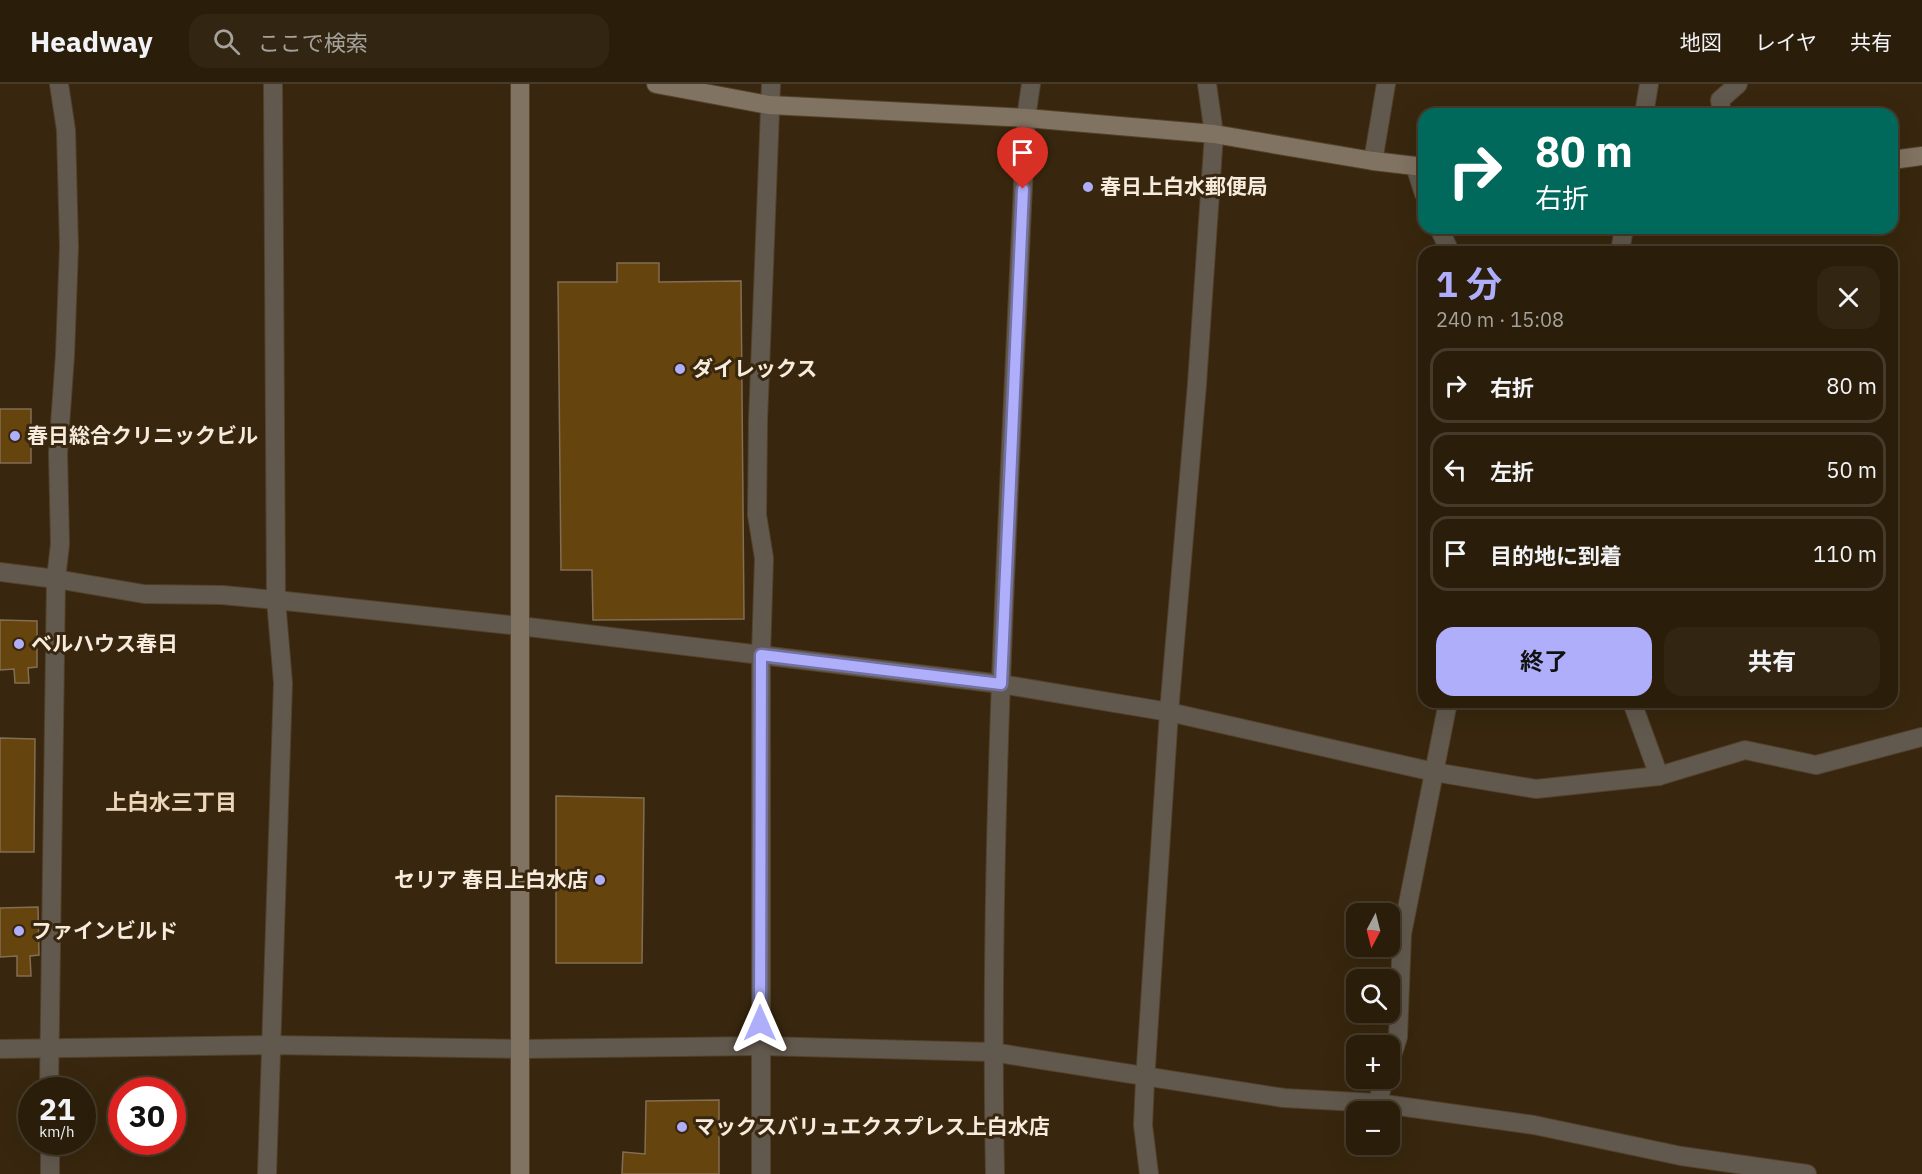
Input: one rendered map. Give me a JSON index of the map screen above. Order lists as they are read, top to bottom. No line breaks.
{"districts":["上白水三丁目"],"places":["春日上白水郵便局","ダイレックス","春日総合クリニックビル","ベルハウス春日","セリア 春日上白水店","ファインビルド","マックスバリュエクスプレス上白水店"],"north":"bottom","page":{"header":"Headway","search":"ここで検索","nav":["地図","レイヤ","共有"],"turn":["80 m","右折"],"heading":["1 分","240 m · 15:08"],"list":[{"name":"右折","value":"80 m"},{"name":"左折","value":"50 m"},{"name":"目的地に到着","value":"110 m"}],"buttons":["終了","共有"],"map_buttons":["+","−"],"speed":"21 km/h","limit":"30"}}
